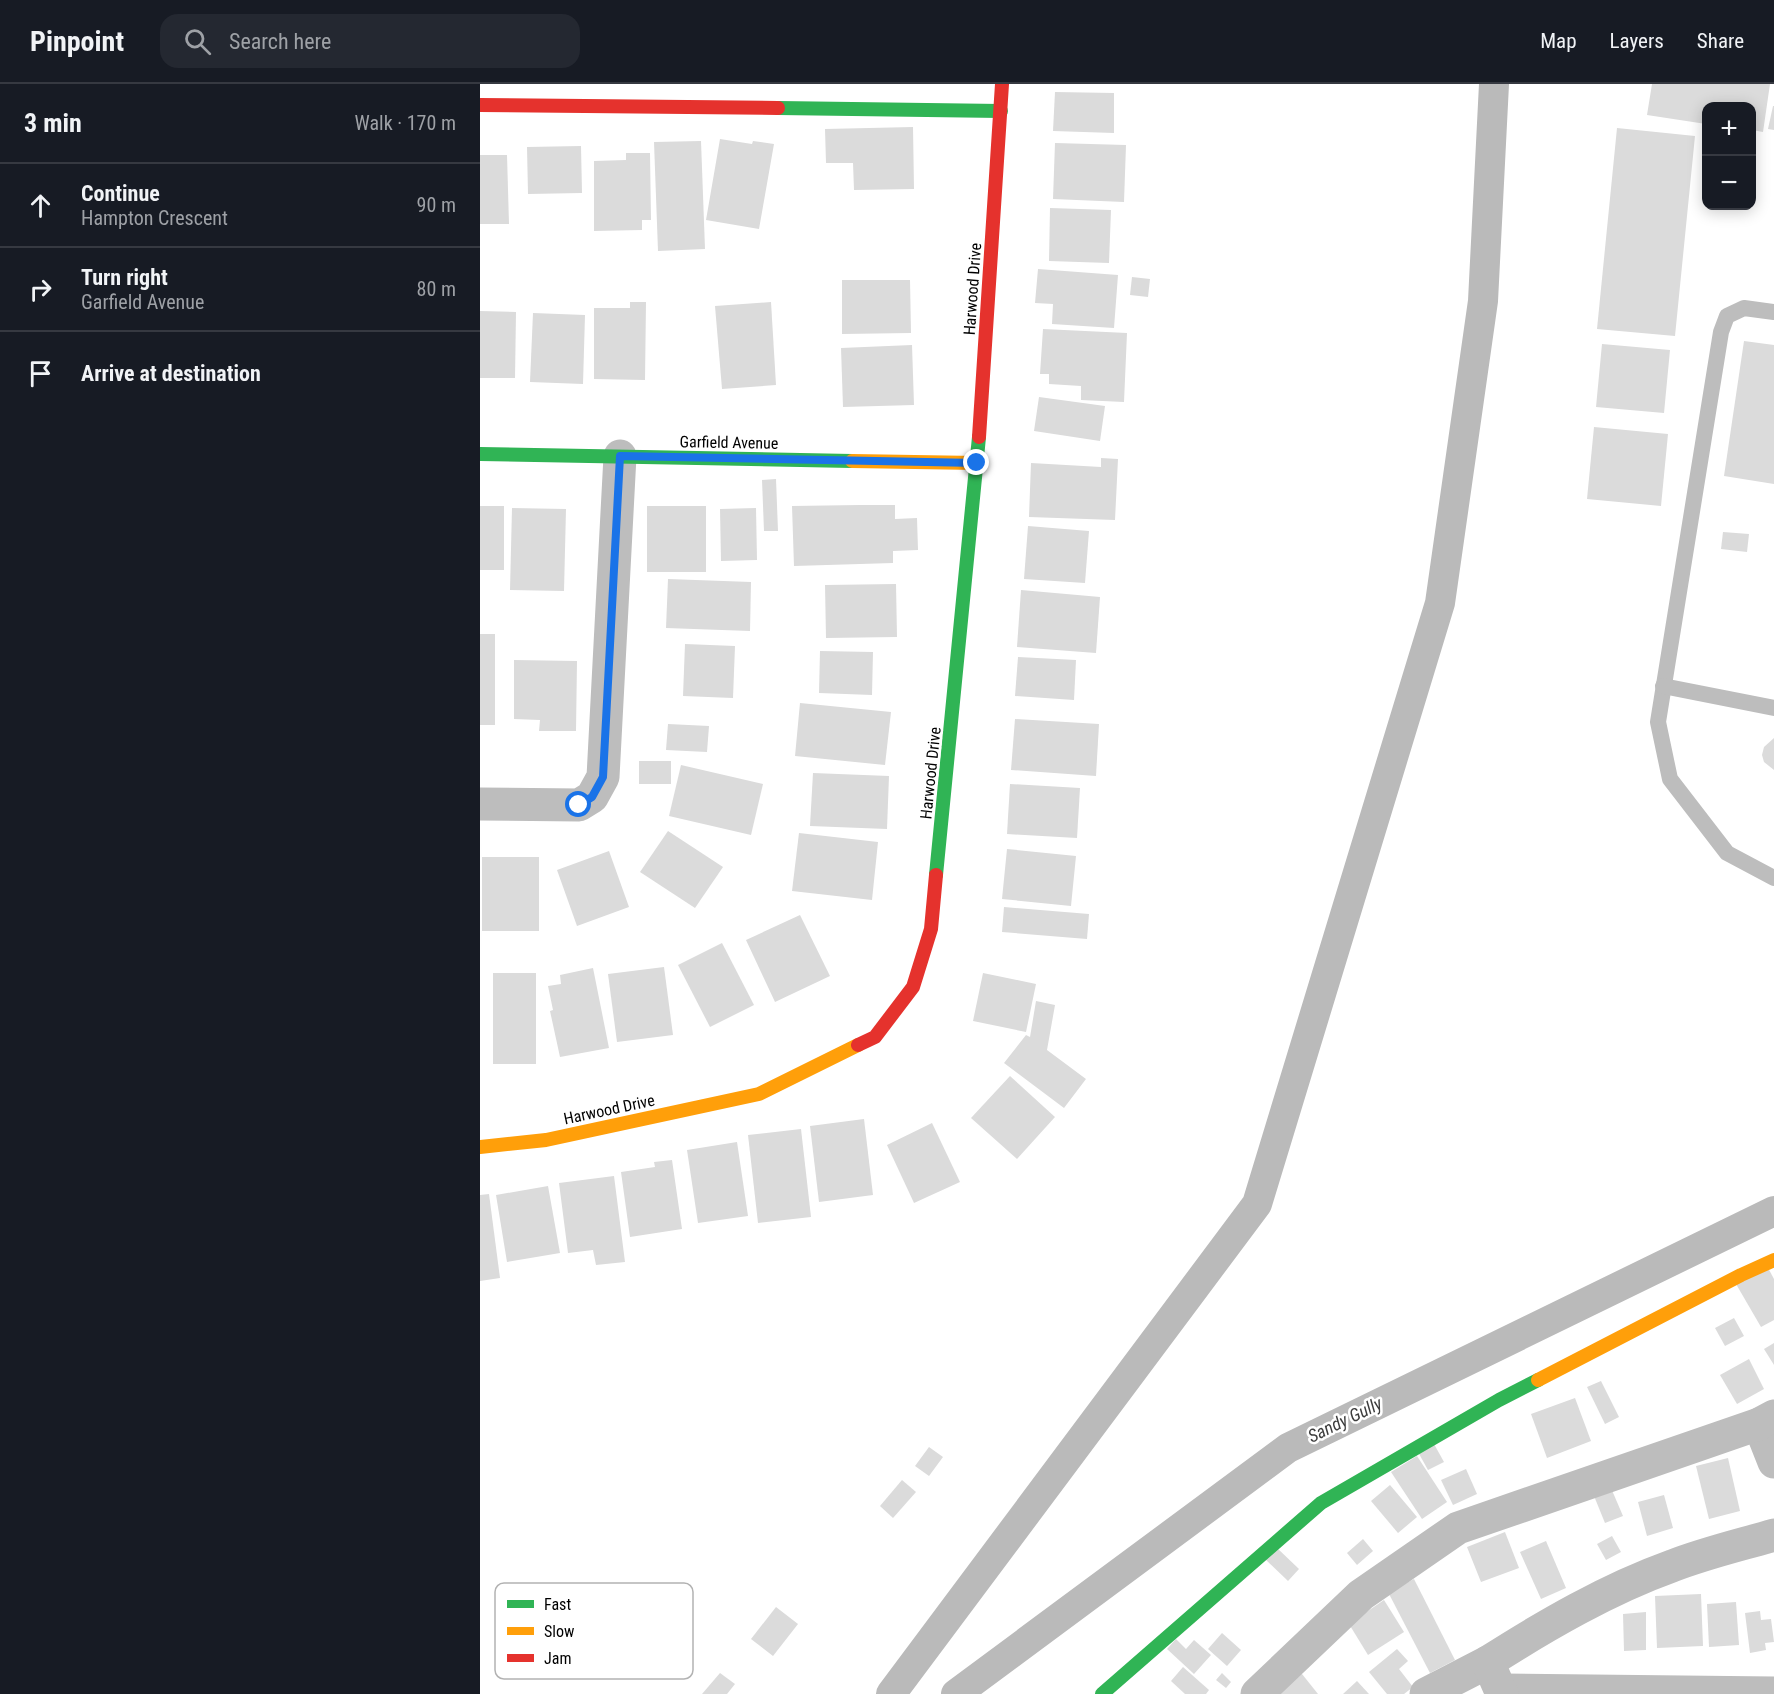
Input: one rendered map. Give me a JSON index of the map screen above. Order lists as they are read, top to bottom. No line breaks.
{"streets":{"street":["Harwood Drive","Garfield Avenue"]},"crossings":[["Harwood Drive","Garfield Avenue"]],"water":["Sandy Gully"],"legend":["Fast","Slow","Jam"],"page":{"header":"Pinpoint","search":"Search here","nav":["Map","Layers","Share"],"heading":["3 min","Walk · 170 m"],"map_buttons":["+","−"],"list":[["Continue","Hampton Crescent","90 m"],["Turn right","Garfield Avenue","80 m"],"Arrive at destination"]}}
